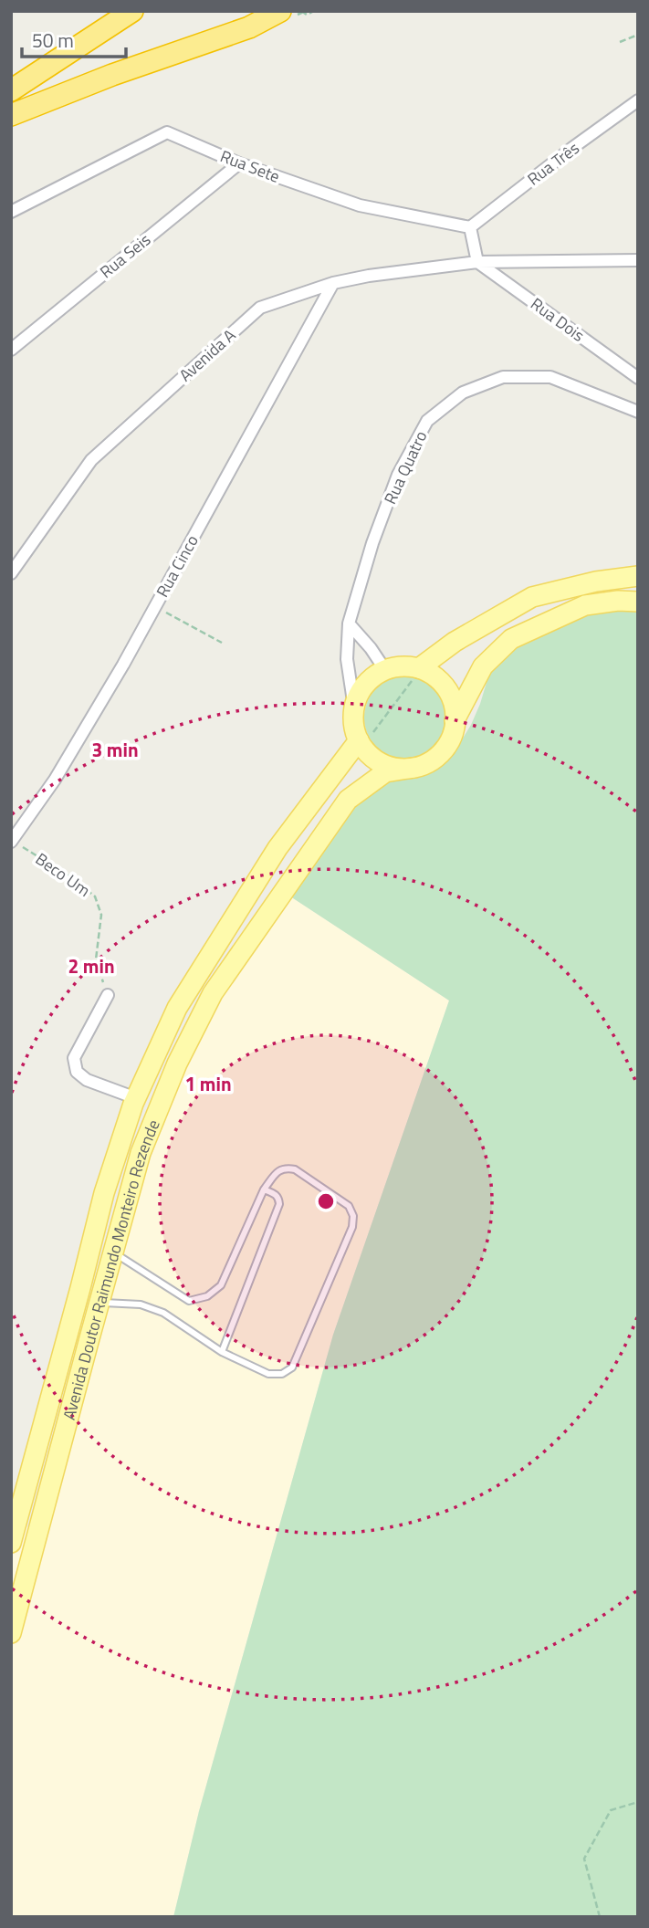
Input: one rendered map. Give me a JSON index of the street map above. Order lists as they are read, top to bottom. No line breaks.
{"streets":{"main road":["Avenida Doutor Raimundo Monteiro Rezende"],"street":["Rua Três","Rua Sete","Rua Seis","Rua Dois","Avenida A","Rua Quatro","Rua Cinco"],"path":["Beco Um"]},"crossings":[["Rua Três","Rua Sete"],["Rua Sete","Rua Seis"],["Rua Dois","Avenida A"],["Avenida A","Rua Cinco"],["Rua Cinco","Beco Um"]],"scale_bar":"50 m","rings":["3 min","2 min","1 min"]}
